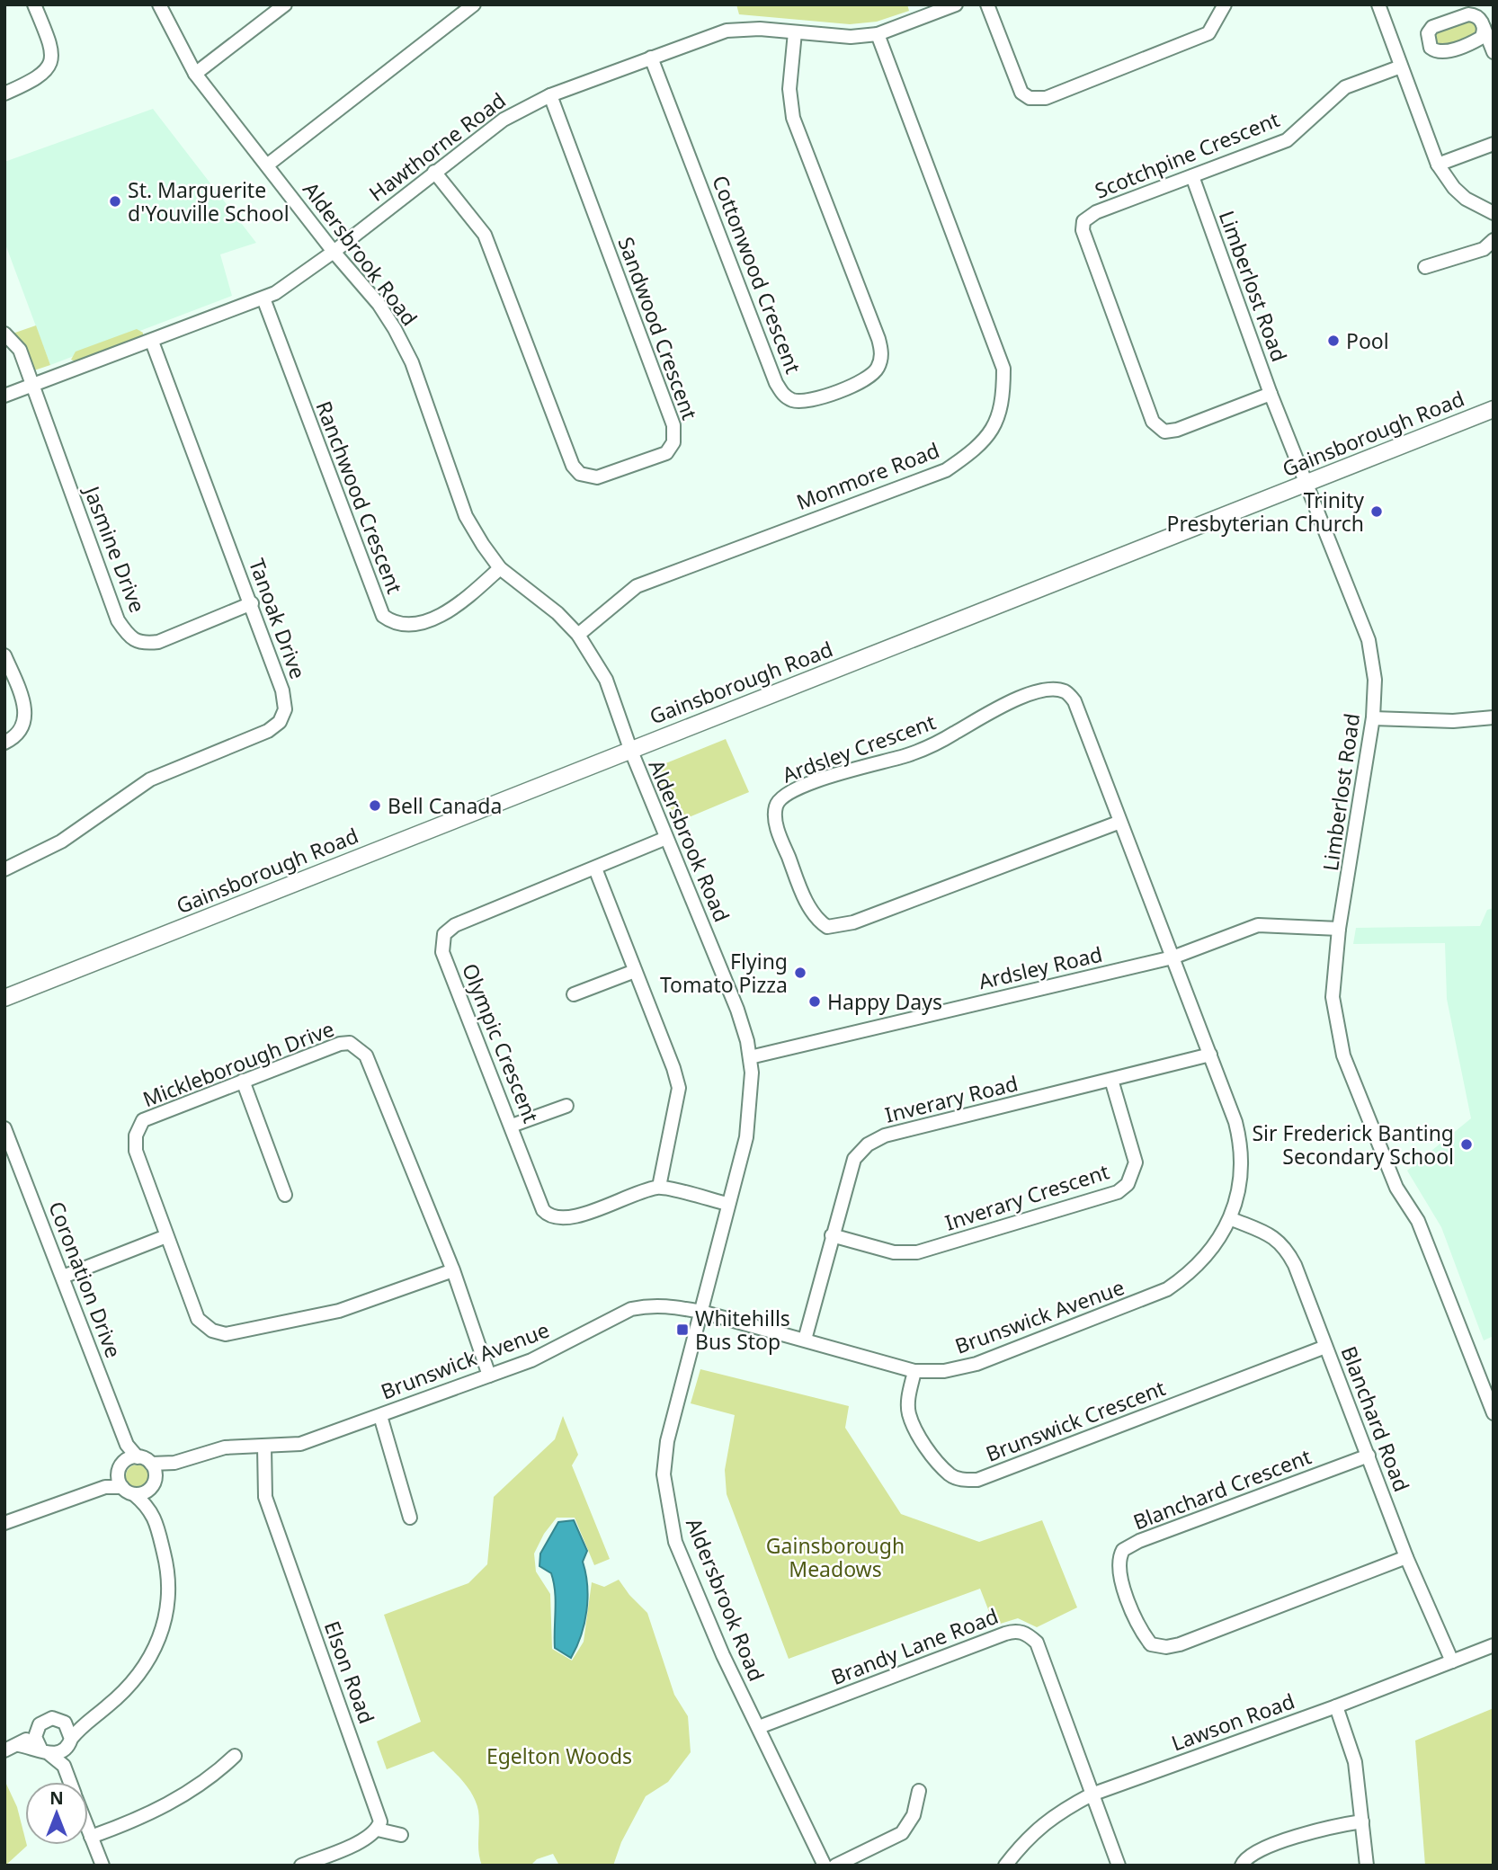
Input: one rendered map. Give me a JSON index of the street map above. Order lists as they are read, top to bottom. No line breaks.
{"streets":{"main road":["Gainsborough Road"],"street":["Hawthorne Road","Scotchpine Crescent","Aldersbrook Road","Cottonwood Crescent","Limberlost Road","Sandwood Crescent","Monmore Road","Ranchwood Crescent","Jasmine Drive","Tanoak Drive","Ardsley Crescent","Ardsley Road","Olympic Crescent","Mickleborough Drive","Inverary Road","Inverary Crescent","Coronation Drive","Brunswick Avenue","Blanchard Road","Brunswick Crescent","Blanchard Crescent","Brandy Lane Road","Elson Road","Lawson Road"]},"crossings":[["Hawthorne Road","Aldersbrook Road"],["Hawthorne Road","Cottonwood Crescent"],["Hawthorne Road","Sandwood Crescent"],["Hawthorne Road","Monmore Road"],["Hawthorne Road","Ranchwood Crescent"],["Hawthorne Road","Jasmine Drive"],["Hawthorne Road","Tanoak Drive"],["Scotchpine Crescent","Limberlost Road"],["Aldersbrook Road","Gainsborough Road"],["Aldersbrook Road","Monmore Road"],["Aldersbrook Road","Ranchwood Crescent"],["Aldersbrook Road","Ardsley Road"],["Aldersbrook Road","Olympic Crescent"],["Aldersbrook Road","Brunswick Avenue"],["Aldersbrook Road","Brandy Lane Road"],["Limberlost Road","Gainsborough Road"],["Limberlost Road","Ardsley Road"],["Jasmine Drive","Tanoak Drive"],["Ardsley Crescent","Ardsley Road"],["Ardsley Crescent","Brunswick Avenue"],["Ardsley Road","Brunswick Avenue"],["Mickleborough Drive","Brunswick Avenue"],["Inverary Road","Inverary Crescent"],["Inverary Road","Brunswick Avenue"],["Coronation Drive","Brunswick Avenue"],["Brunswick Avenue","Blanchard Road"],["Brunswick Avenue","Brunswick Crescent"],["Brunswick Avenue","Elson Road"],["Blanchard Road","Brunswick Crescent"],["Blanchard Road","Blanchard Crescent"],["Blanchard Road","Lawson Road"],["Brandy Lane Road","Lawson Road"]],"parks":["Gainsborough Meadows","Egelton Woods"],"places":{"other":["St. Marguerite d'Youville School","Pool","Trinity Presbyterian Church","Bell Canada","Flying Tomato Pizza","Happy Days","Sir Frederick Banting Secondary School"],"transit":["Whitehills Bus Stop"]},"north":"top"}
